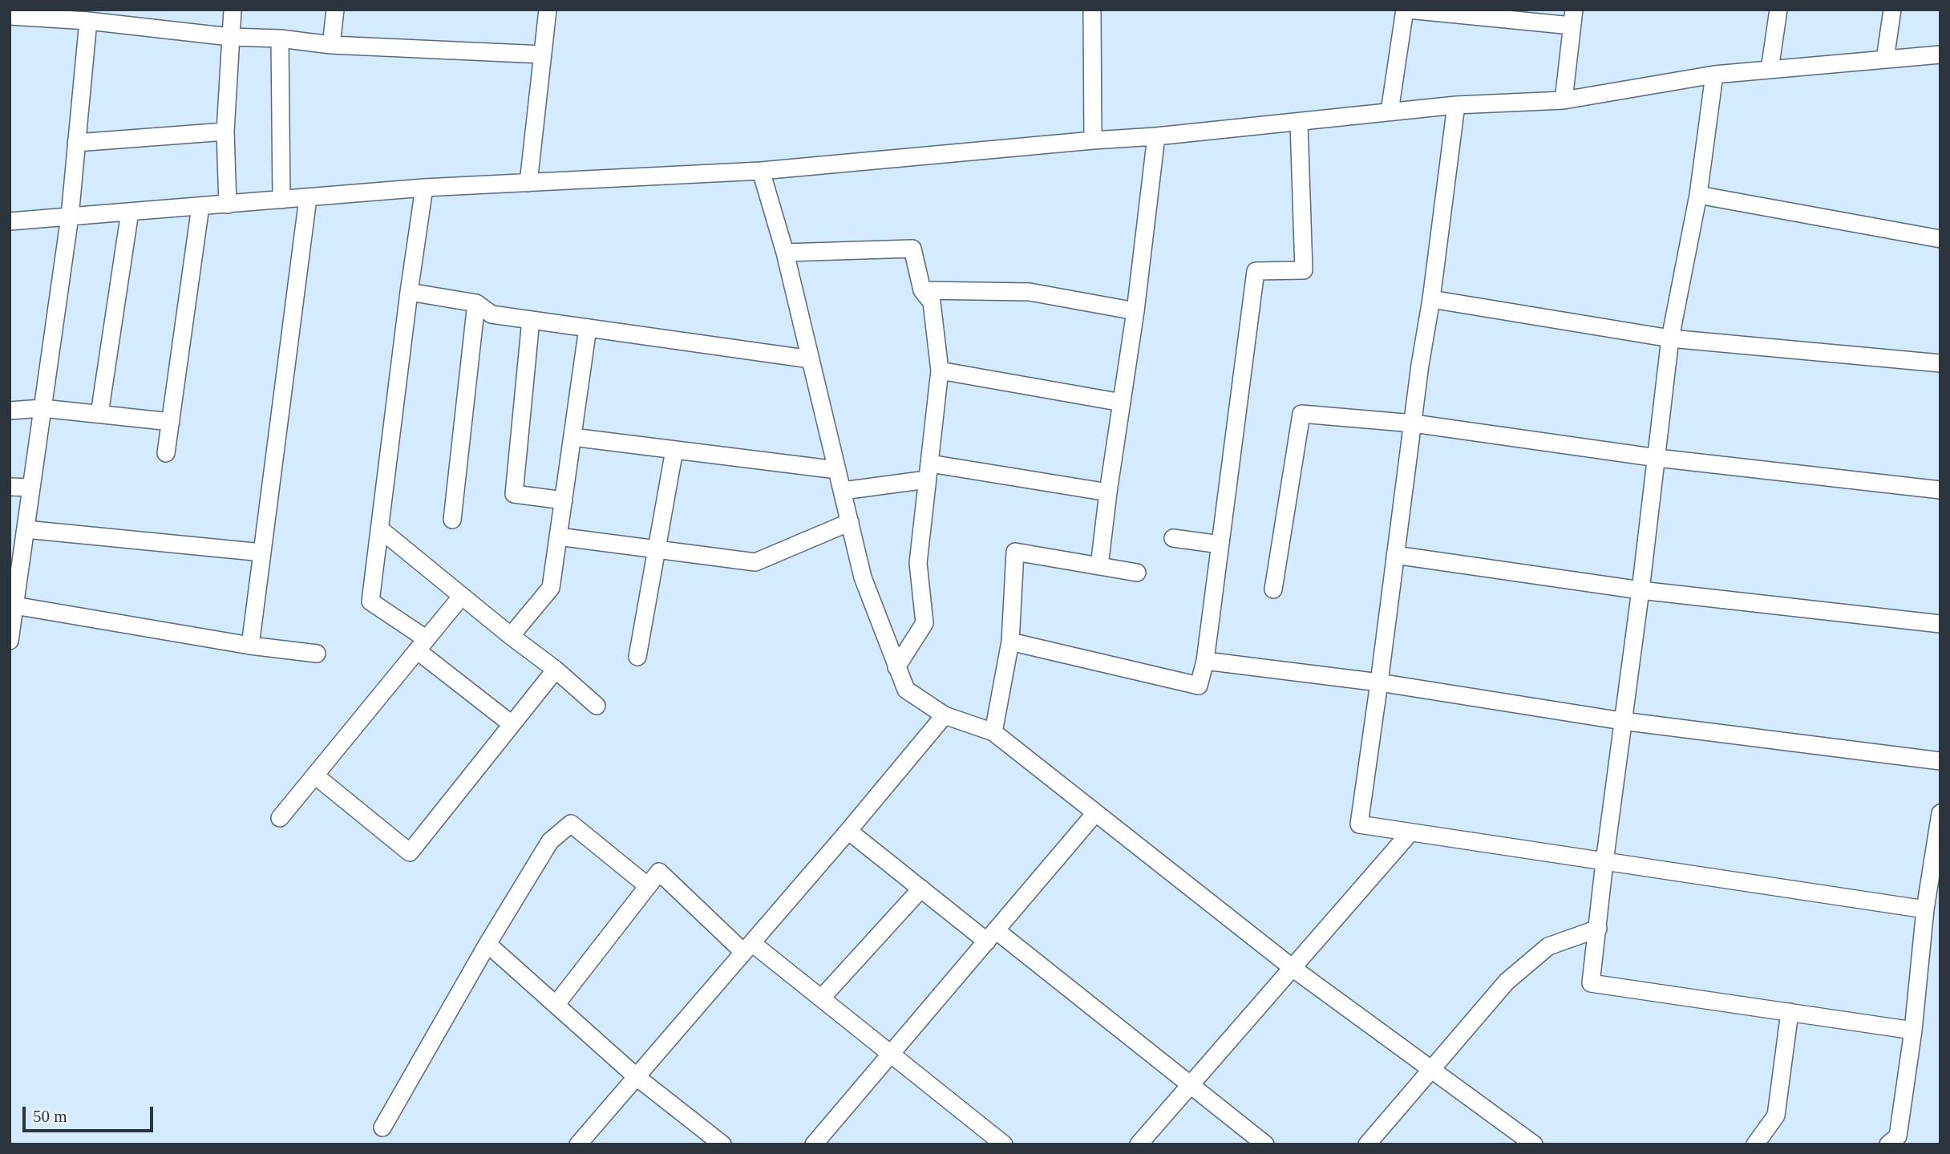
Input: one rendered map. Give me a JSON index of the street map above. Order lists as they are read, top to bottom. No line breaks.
{"scale_bar":"50 m"}
